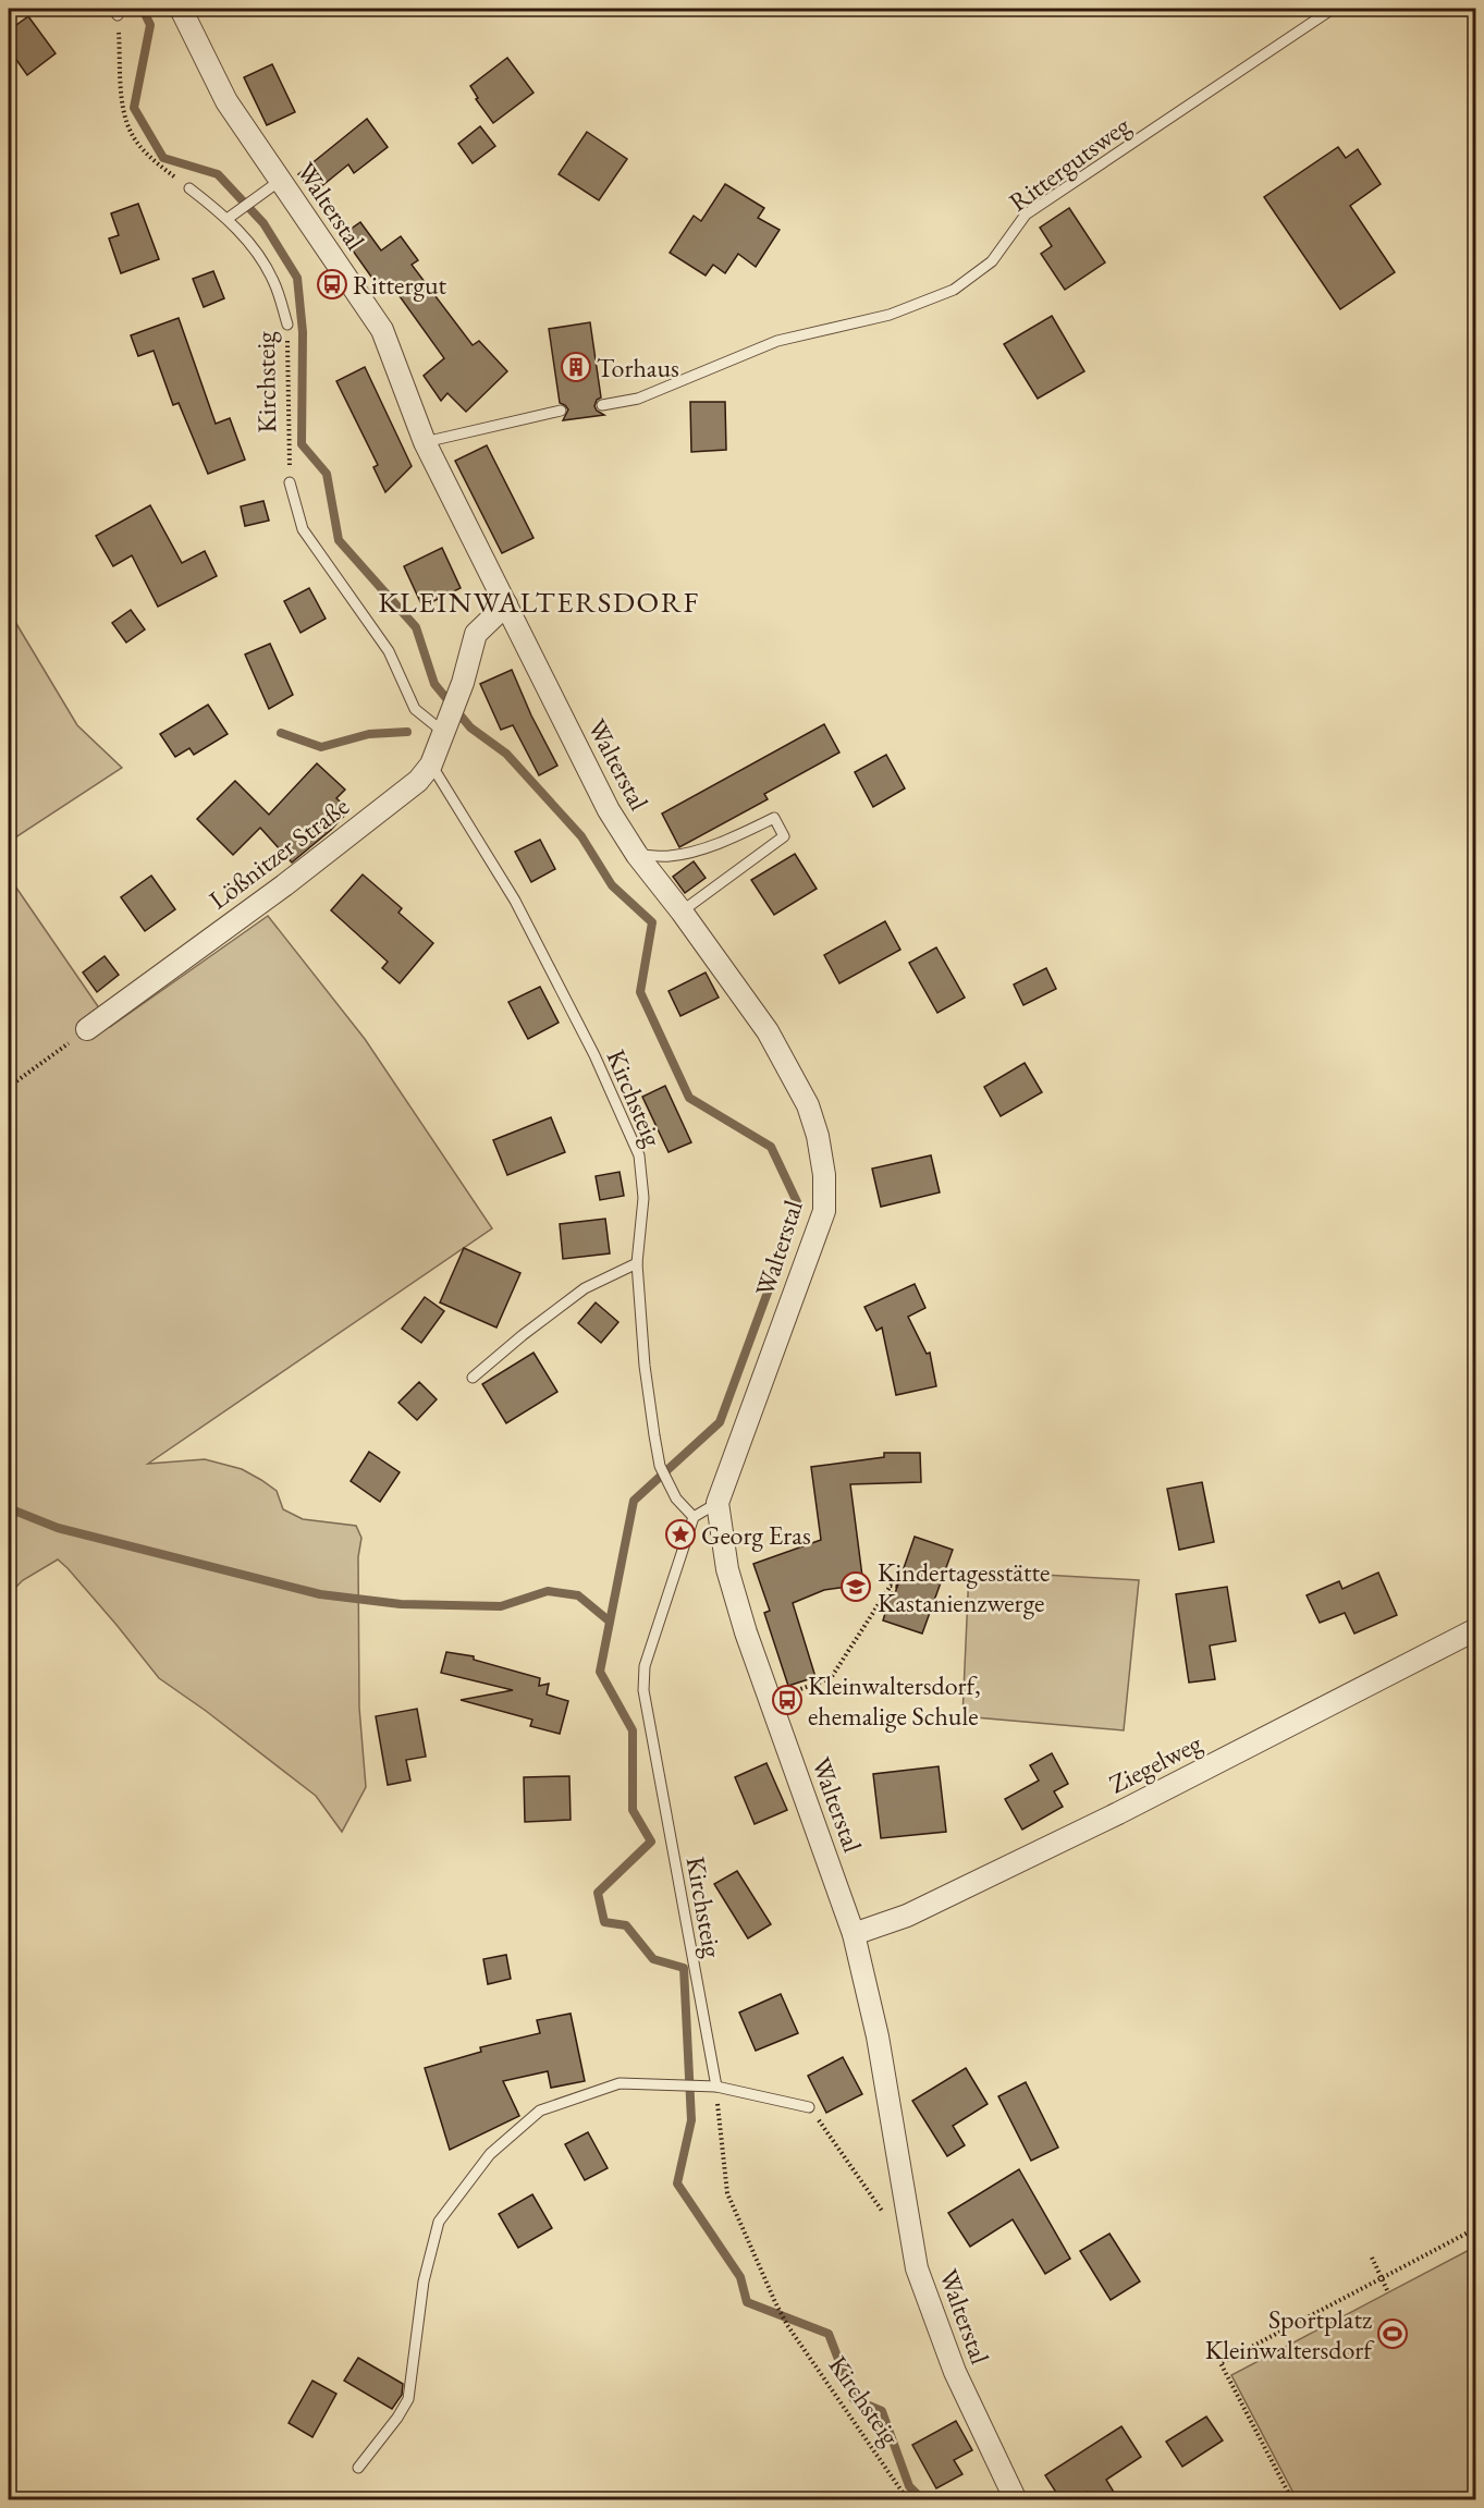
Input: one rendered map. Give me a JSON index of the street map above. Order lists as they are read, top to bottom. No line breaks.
{"streets":{"street":["Walterstal","Lößnitzer Straße","Ziegelweg"],"lane":["Rittergutsweg","Kirchsteig"]},"crossings":[["Walterstal","Lößnitzer Straße"],["Walterstal","Ziegelweg"],["Kirchsteig","Lößnitzer Straße"]],"districts":["KLEINWALTERSDORF"],"places":{"bus stop":["Rittergut","Kleinwaltersdorf, ehemalige Schule"],"building":["Torhaus"],"place":["Georg Eras"],"school or university":["Kindertagesstätte Kastanienzwerge"],"sports":["Sportplatz Kleinwaltersdorf"]}}
